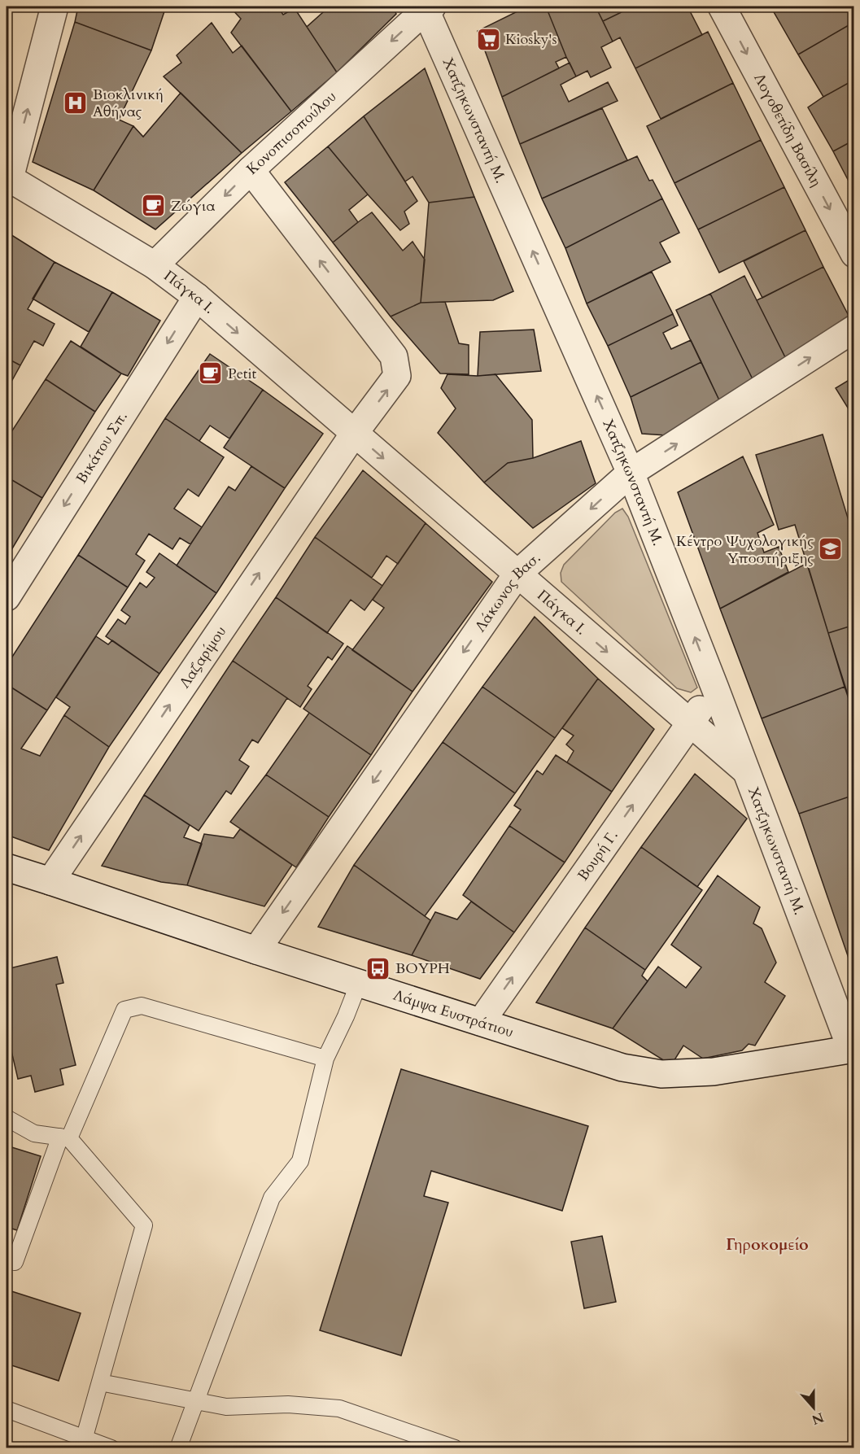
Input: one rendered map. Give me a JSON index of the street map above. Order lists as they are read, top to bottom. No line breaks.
{"streets":{"street":["Χατζηκωνσταντή Μ.","Λογοθετίδη Βασίλη","Κονοπισοπούλου","Πάγκα Ι.","Βικάτου Σπ.","Λάκωνος Βασ.","Λαζαρίμου","Βουρή Γ.","Λάμψα Ευστράτιου"]},"crossings":[["Χατζηκωνσταντή Μ.","Κονοπισοπούλου"],["Χατζηκωνσταντή Μ.","Πάγκα Ι."],["Χατζηκωνσταντή Μ.","Λάκωνος Βασ."],["Χατζηκωνσταντή Μ.","Βουρή Γ."],["Χατζηκωνσταντή Μ.","Λάμψα Ευστράτιου"],["Κονοπισοπούλου","Πάγκα Ι."],["Πάγκα Ι.","Βικάτου Σπ."],["Πάγκα Ι.","Λάκωνος Βασ."],["Πάγκα Ι.","Λαζαρίμου"],["Πάγκα Ι.","Βουρή Γ."],["Λάκωνος Βασ.","Λάμψα Ευστράτιου"],["Λαζαρίμου","Λάμψα Ευστράτιου"],["Βουρή Γ.","Λάμψα Ευστράτιου"]],"one_way":["Χατζηκωνσταντή Μ.","Λογοθετίδη Βασίλη","Κονοπισοπούλου","Πάγκα Ι.","Βικάτου Σπ.","Λαζαρίμου","Βουρή Γ."],"districts":["Γηροκομείο"],"places":{"supermarket":["Kiosky's"],"hospital":["Βιοκλινική Αθήνας"],"cafe":["Ζώγια","Petit"],"school or university":["Κέντρο Ψυχολογικής Υποστήριξης"],"bus stop":["ΒΟΥΡΗ"]},"north":"bottom"}
